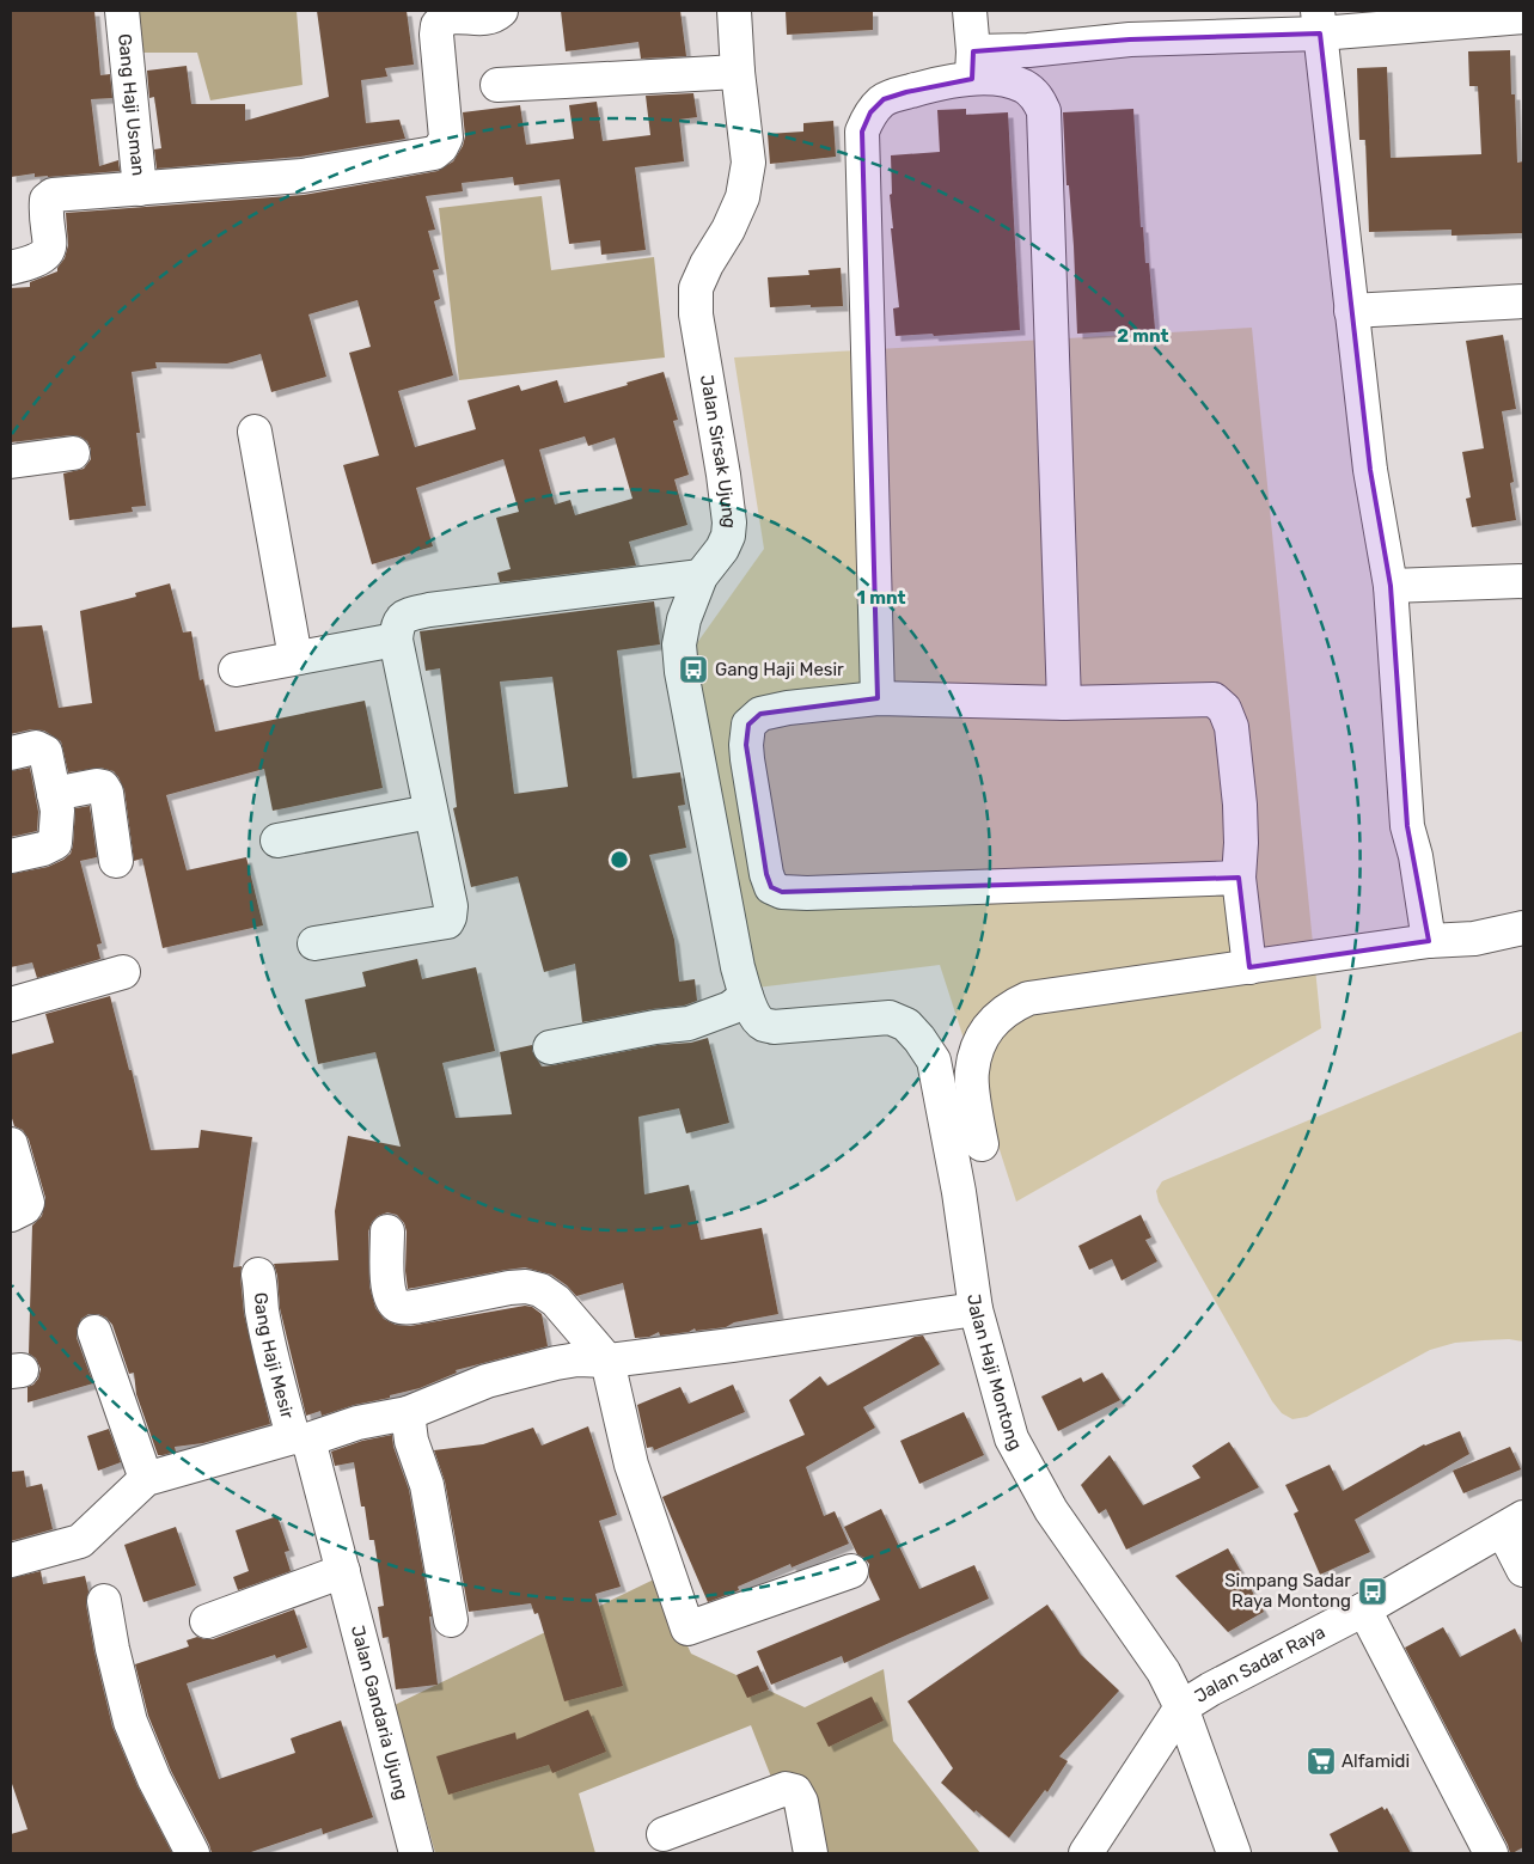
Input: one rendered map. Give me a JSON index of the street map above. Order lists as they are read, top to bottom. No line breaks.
{"streets":{"street":["Gang Haji Usman","Jalan Sirsak Ujung","Gang Haji Mesir","Jalan Haji Montong","Jalan Sadar Raya","Jalan Gandaria Ujung"]},"crossings":[["Jalan Sirsak Ujung","Jalan Haji Montong"],["Gang Haji Mesir","Jalan Gandaria Ujung"],["Jalan Haji Montong","Jalan Sadar Raya"]],"places":{"bus stop":["Gang Haji Mesir","Simpang Sadar Raya Montong"],"supermarket":["Alfamidi"]},"rings":["2 mnt","1 mnt"]}
